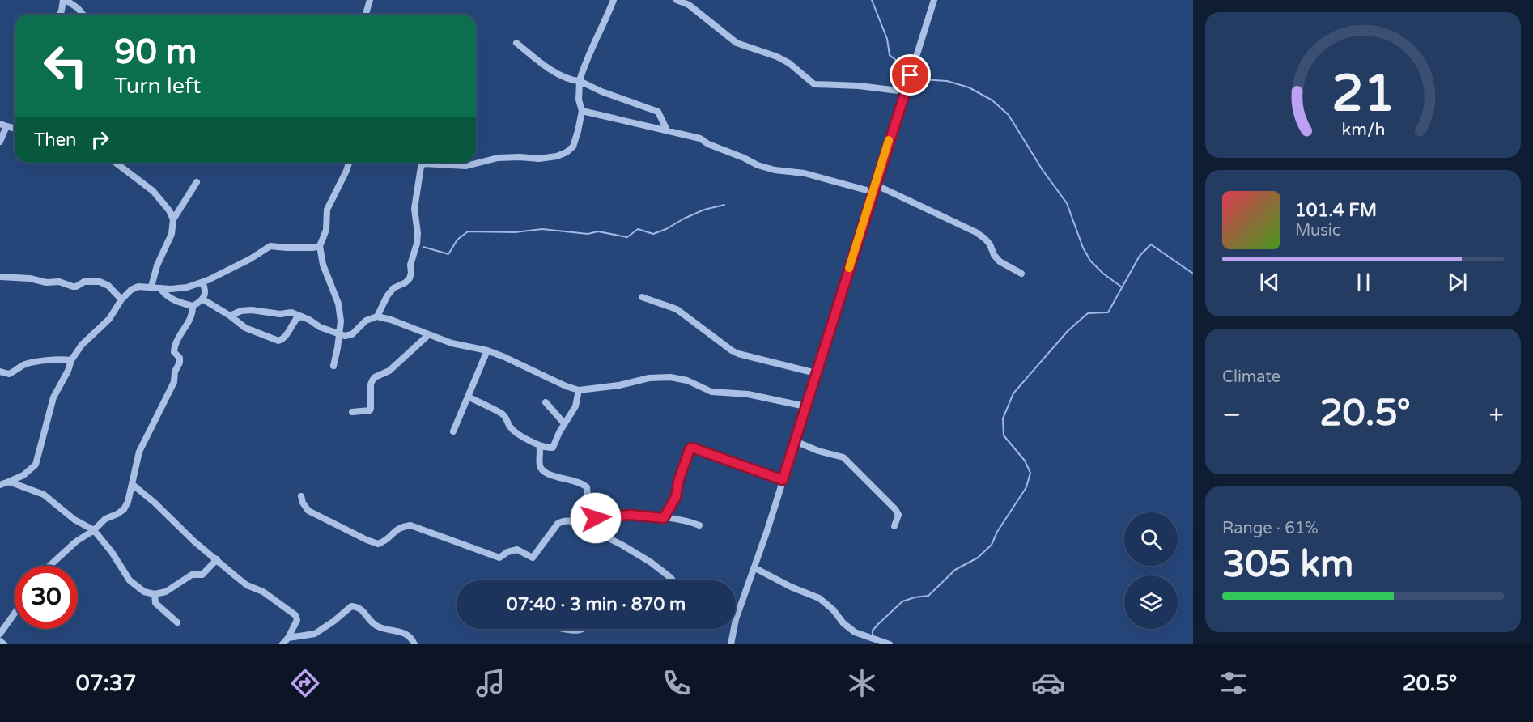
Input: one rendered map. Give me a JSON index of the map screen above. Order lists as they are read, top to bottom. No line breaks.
{"page":{"turn":["90 m","Turn left"],"then":"Then","song":["101.4 FM","Music"],"tile":["Climate",["Range · 61%","305 km"]],"heat":["−","20.5°","+"],"limit":"30","trip":"07:40 · 3 min · 870 m","tabs":["07:37","20.5°"],"gauge":["21","km/h"]}}
